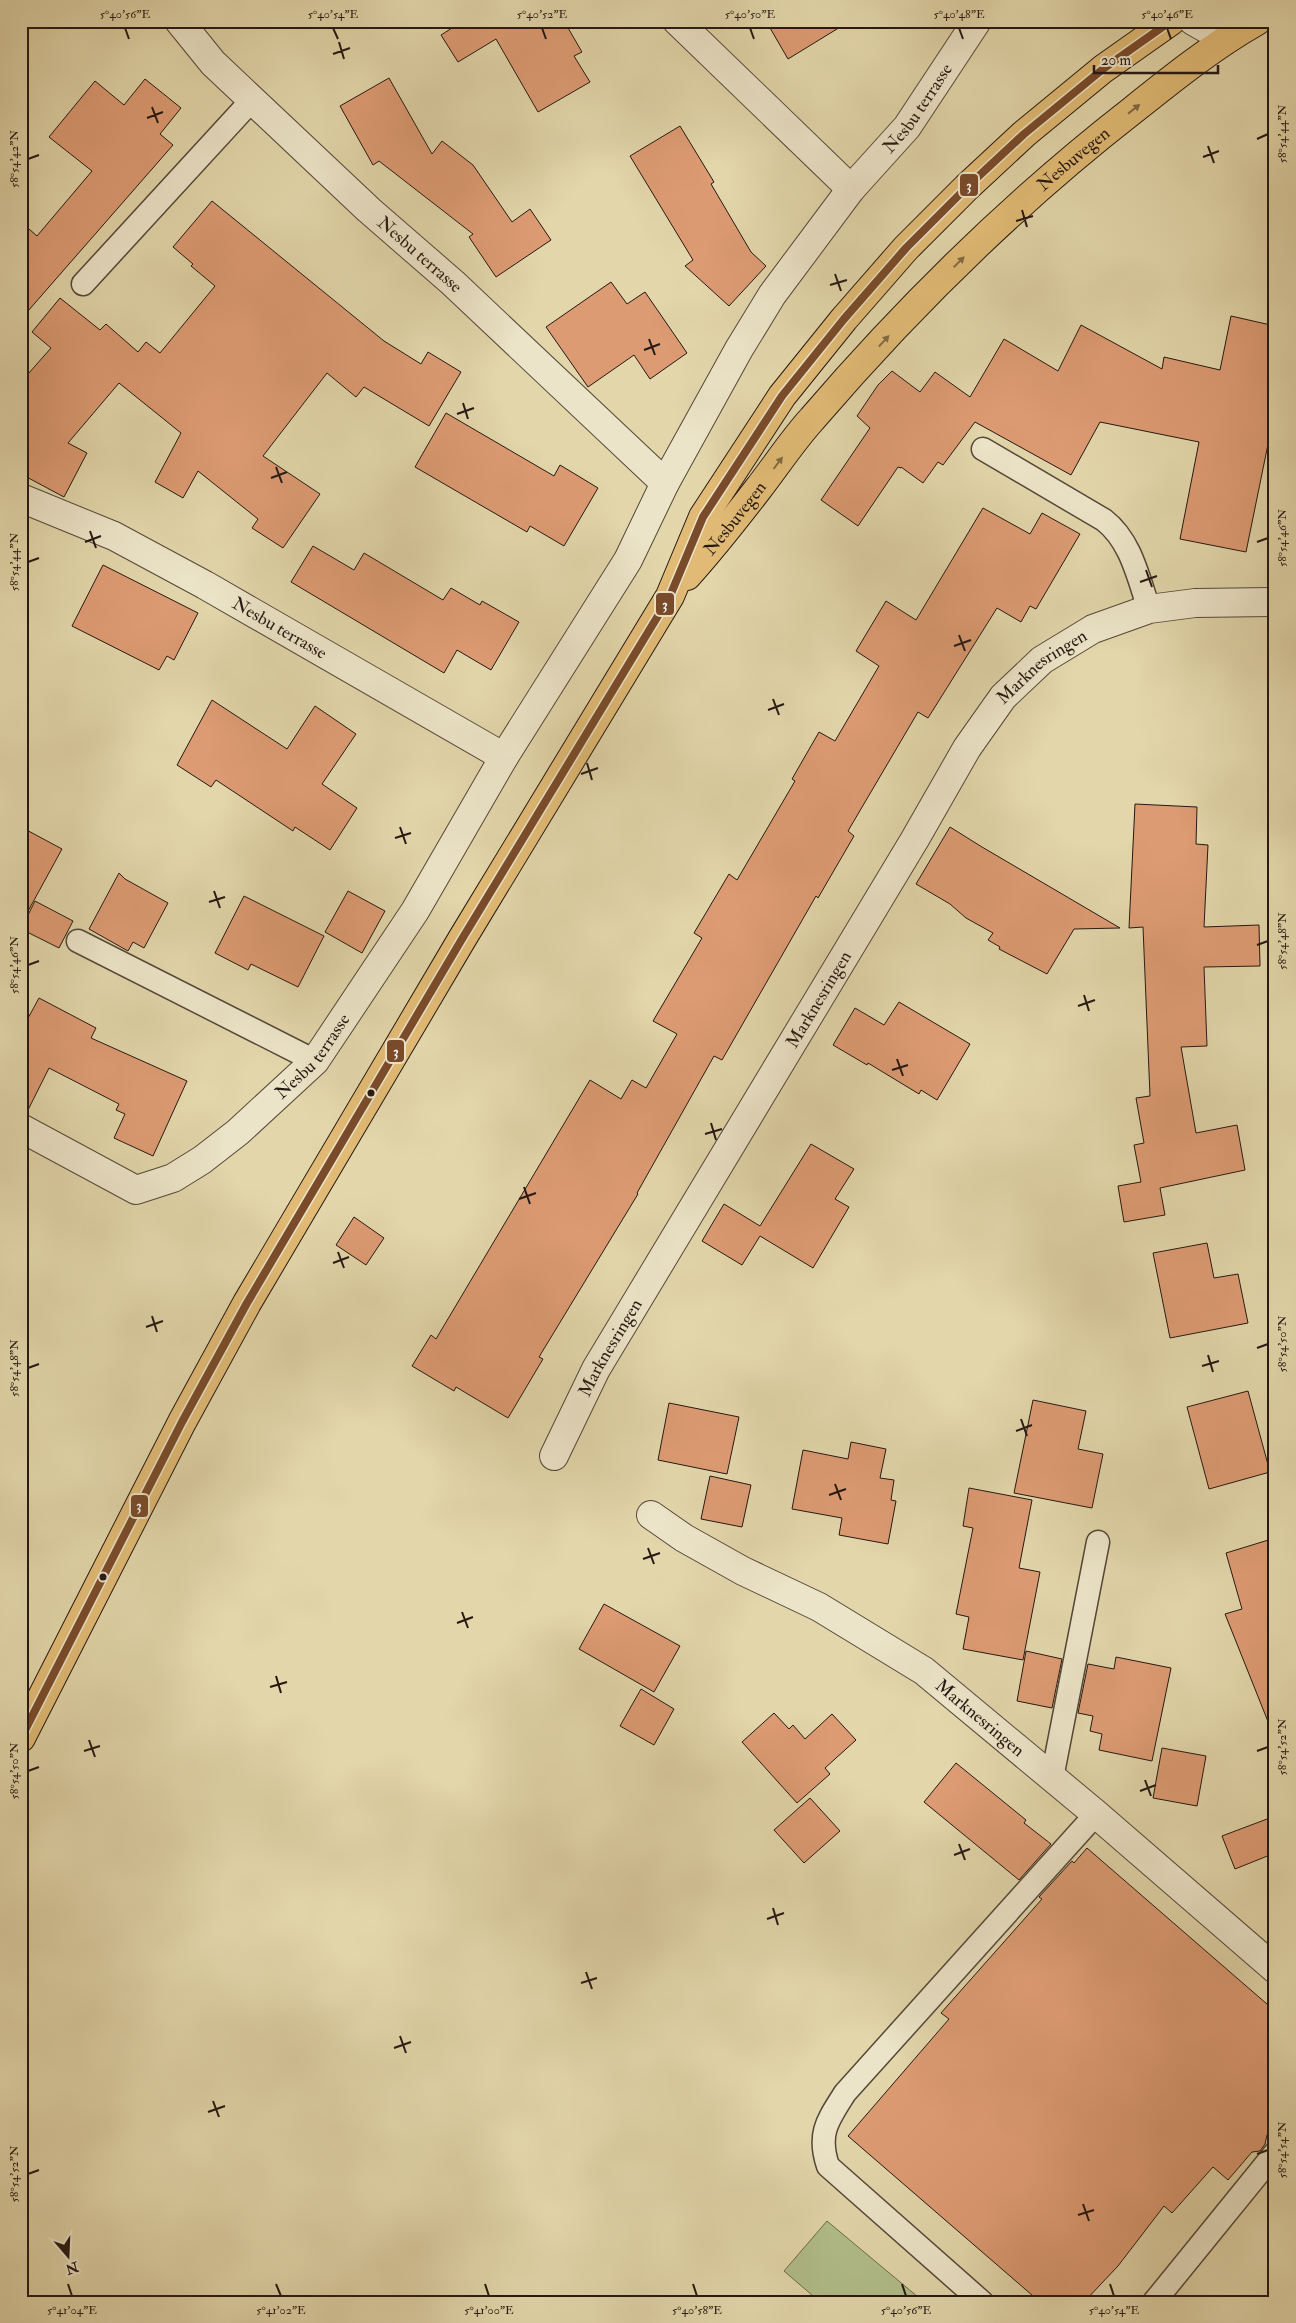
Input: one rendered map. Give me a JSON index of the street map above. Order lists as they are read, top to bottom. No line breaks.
{"streets":{"main road":["Nesbuvegen"],"street":["Nesbu terrasse","Marknesringen"]},"lines":["transit line 3"],"scale_bar":"20 m","north":"bottom","coordinates":["5°40'56\"E","5°40'54\"E","5°40'52\"E","5°40'50\"E","5°40'48\"E","5°40'46\"E","58°54'44\"N","58°54'42\"N","58°54'46\"N","58°54'48\"N","58°54'50\"N","58°54'52\"N","58°54'54\"N","5°41'04\"E","5°41'02\"E","5°41'00\"E","5°40'58\"E"]}
